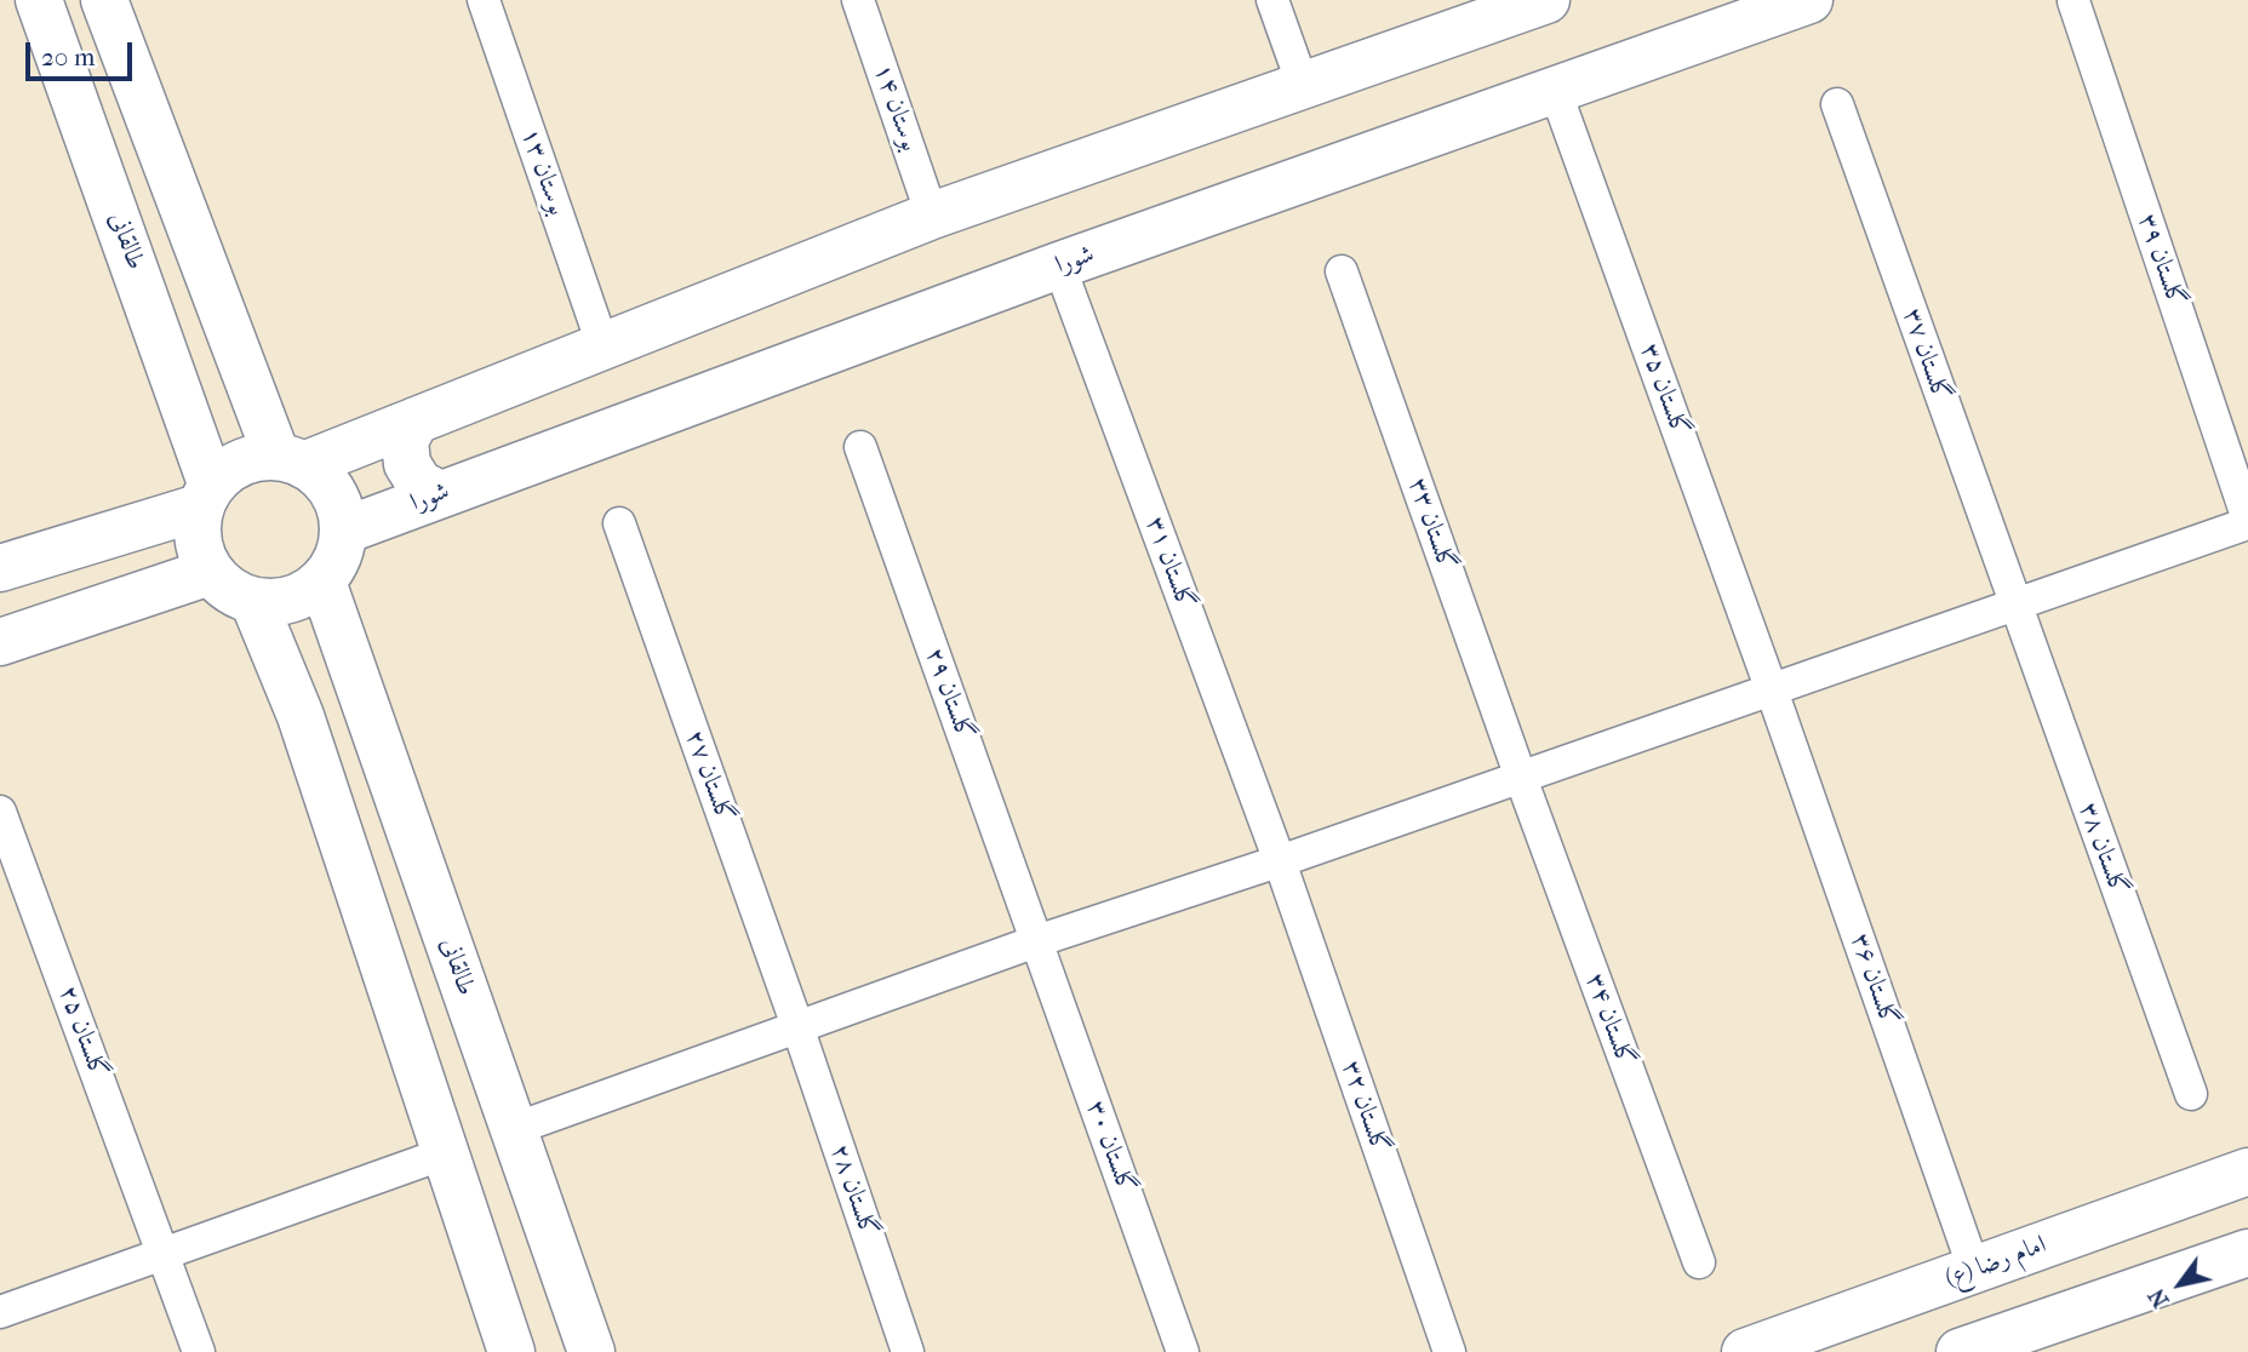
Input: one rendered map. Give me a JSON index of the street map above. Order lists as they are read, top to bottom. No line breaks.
{"streets":{"street":["بوستان ۱۴","بوستان ۱۳","طالقانی","شورا","گلستان ۳۹","گلستان ۳۷","گلستان ۳۵","گلستان ۳۳","گلستان ۳۱","گلستان ۲۹","گلستان ۲۷","گلستان ۳۸","گلستان ۳۶","گلستان ۳۴","گلستان ۲۵","گلستان ۳۲","گلستان ۳۰","گلستان ۲۸","امام رضا (ع)"]},"crossings":[["طالقانی","شورا"],["شورا","گلستان ۳۵"],["شورا","گلستان ۳۱"],["گلستان ۳۷","گلستان ۳۸"],["گلستان ۳۵","گلستان ۳۶"],["گلستان ۳۳","گلستان ۳۴"],["گلستان ۳۱","گلستان ۳۲"],["گلستان ۲۹","گلستان ۳۰"],["گلستان ۲۷","گلستان ۲۸"],["گلستان ۳۶","امام رضا (ع)"]],"scale_bar":"20 m","north":"bottom left"}
